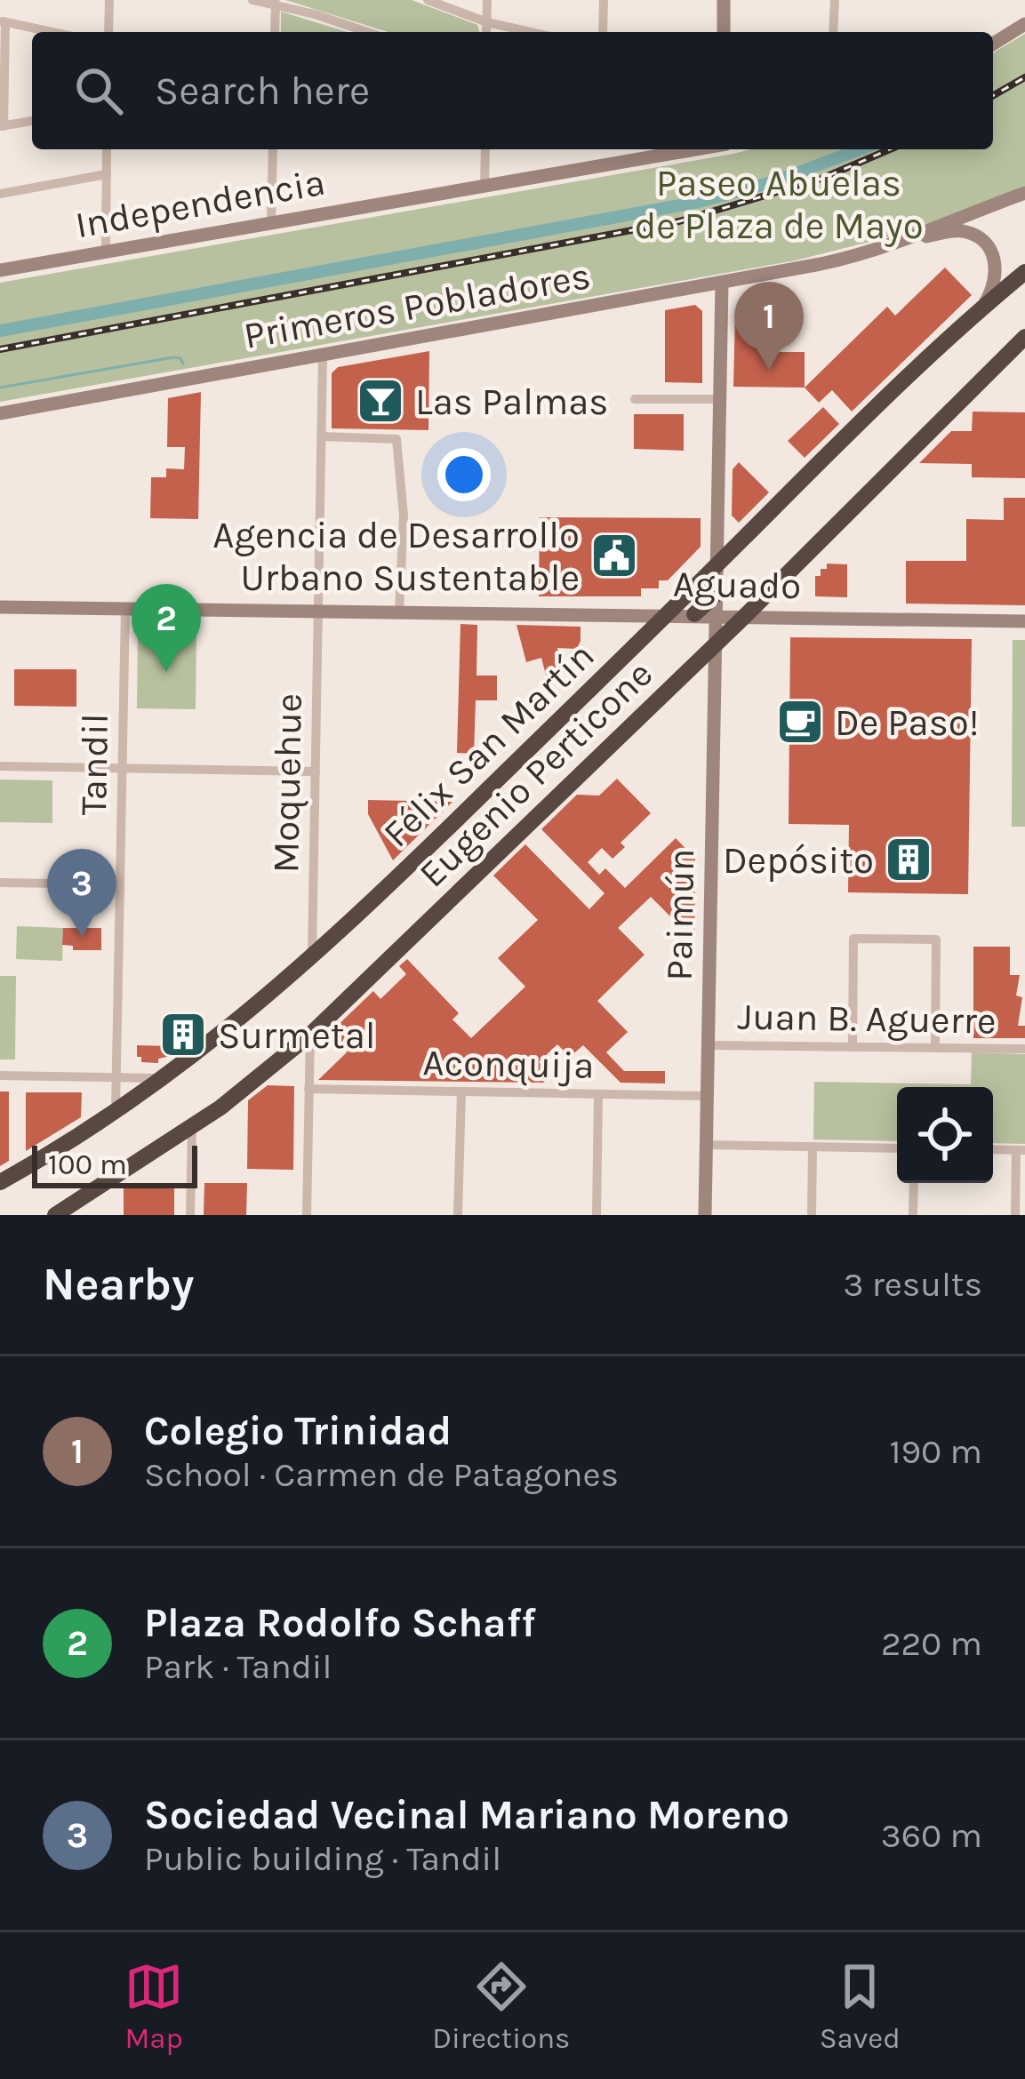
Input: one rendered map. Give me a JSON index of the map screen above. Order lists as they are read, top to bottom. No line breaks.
{"streets":{"highway":["Félix San Martín","Eugenio Perticone"],"street":["Independencia","Primeros Pobladores","Aguado","Tandil","Moquehue","Paimún","Juan B. Aguerre","Aconquija"]},"crossings":[["Primeros Pobladores","Moquehue"],["Primeros Pobladores","Paimún"],["Aguado","Félix San Martín"],["Aguado","Tandil"],["Aguado","Eugenio Perticone"],["Aguado","Moquehue"],["Aguado","Paimún"],["Félix San Martín","Tandil"],["Félix San Martín","Moquehue"],["Félix San Martín","Paimún"],["Eugenio Perticone","Paimún"],["Paimún","Juan B. Aguerre"],["Paimún","Aconquija"]],"parks":["Paseo Abuelas de Plaza de Mayo"],"places":{"bar":["Las Palmas"],"public building":["Agencia de Desarrollo Urbano Sustentable"],"cafe":["De Paso!"],"building":["Depósito","Surmetal"]},"scale_bar":"100 m","page":{"search":"Search here","pins":["1","2","3"],"scale":"100 m","heading":["Nearby","3 results"],"list":[{"mark":"1","name":"Colegio Trinidad","note":"School · Carmen de Patagones","value":"190 m"},{"mark":"2","name":"Plaza Rodolfo Schaff","note":"Park · Tandil","value":"220 m"},{"mark":"3","name":"Sociedad Vecinal Mariano Moreno","note":"Public building · Tandil","value":"360 m"}],"nav":["Map","Directions","Saved"]}}
